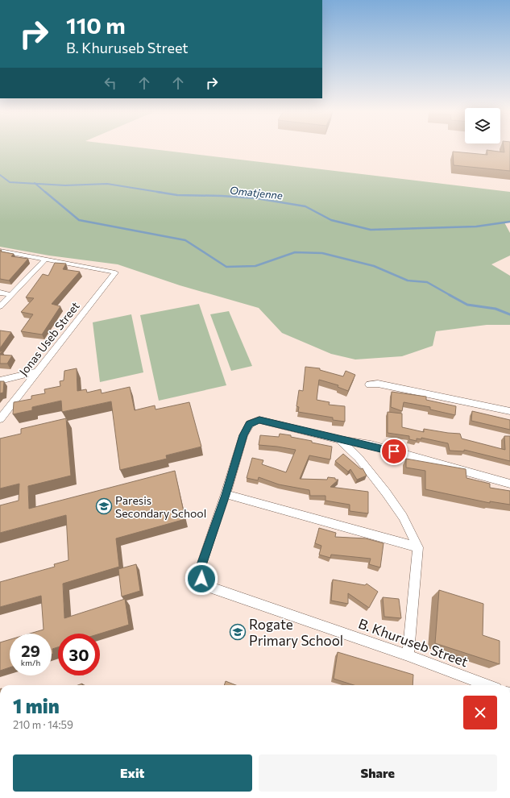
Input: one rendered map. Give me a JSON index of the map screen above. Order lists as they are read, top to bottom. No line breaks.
{"streets":{"street":["Jonas Useb Street","B. Khuruseb Street"]},"water":["Omatjenne"],"places":{"school or university":["Paresis Secondary School","Rogate Primary School"]},"page":{"turn":["110 m","B. Khuruseb Street"],"speed":"29 km/h","limit":"30","heading":["1 min","210 m · 14:59"],"buttons":["Exit","Share"]}}
